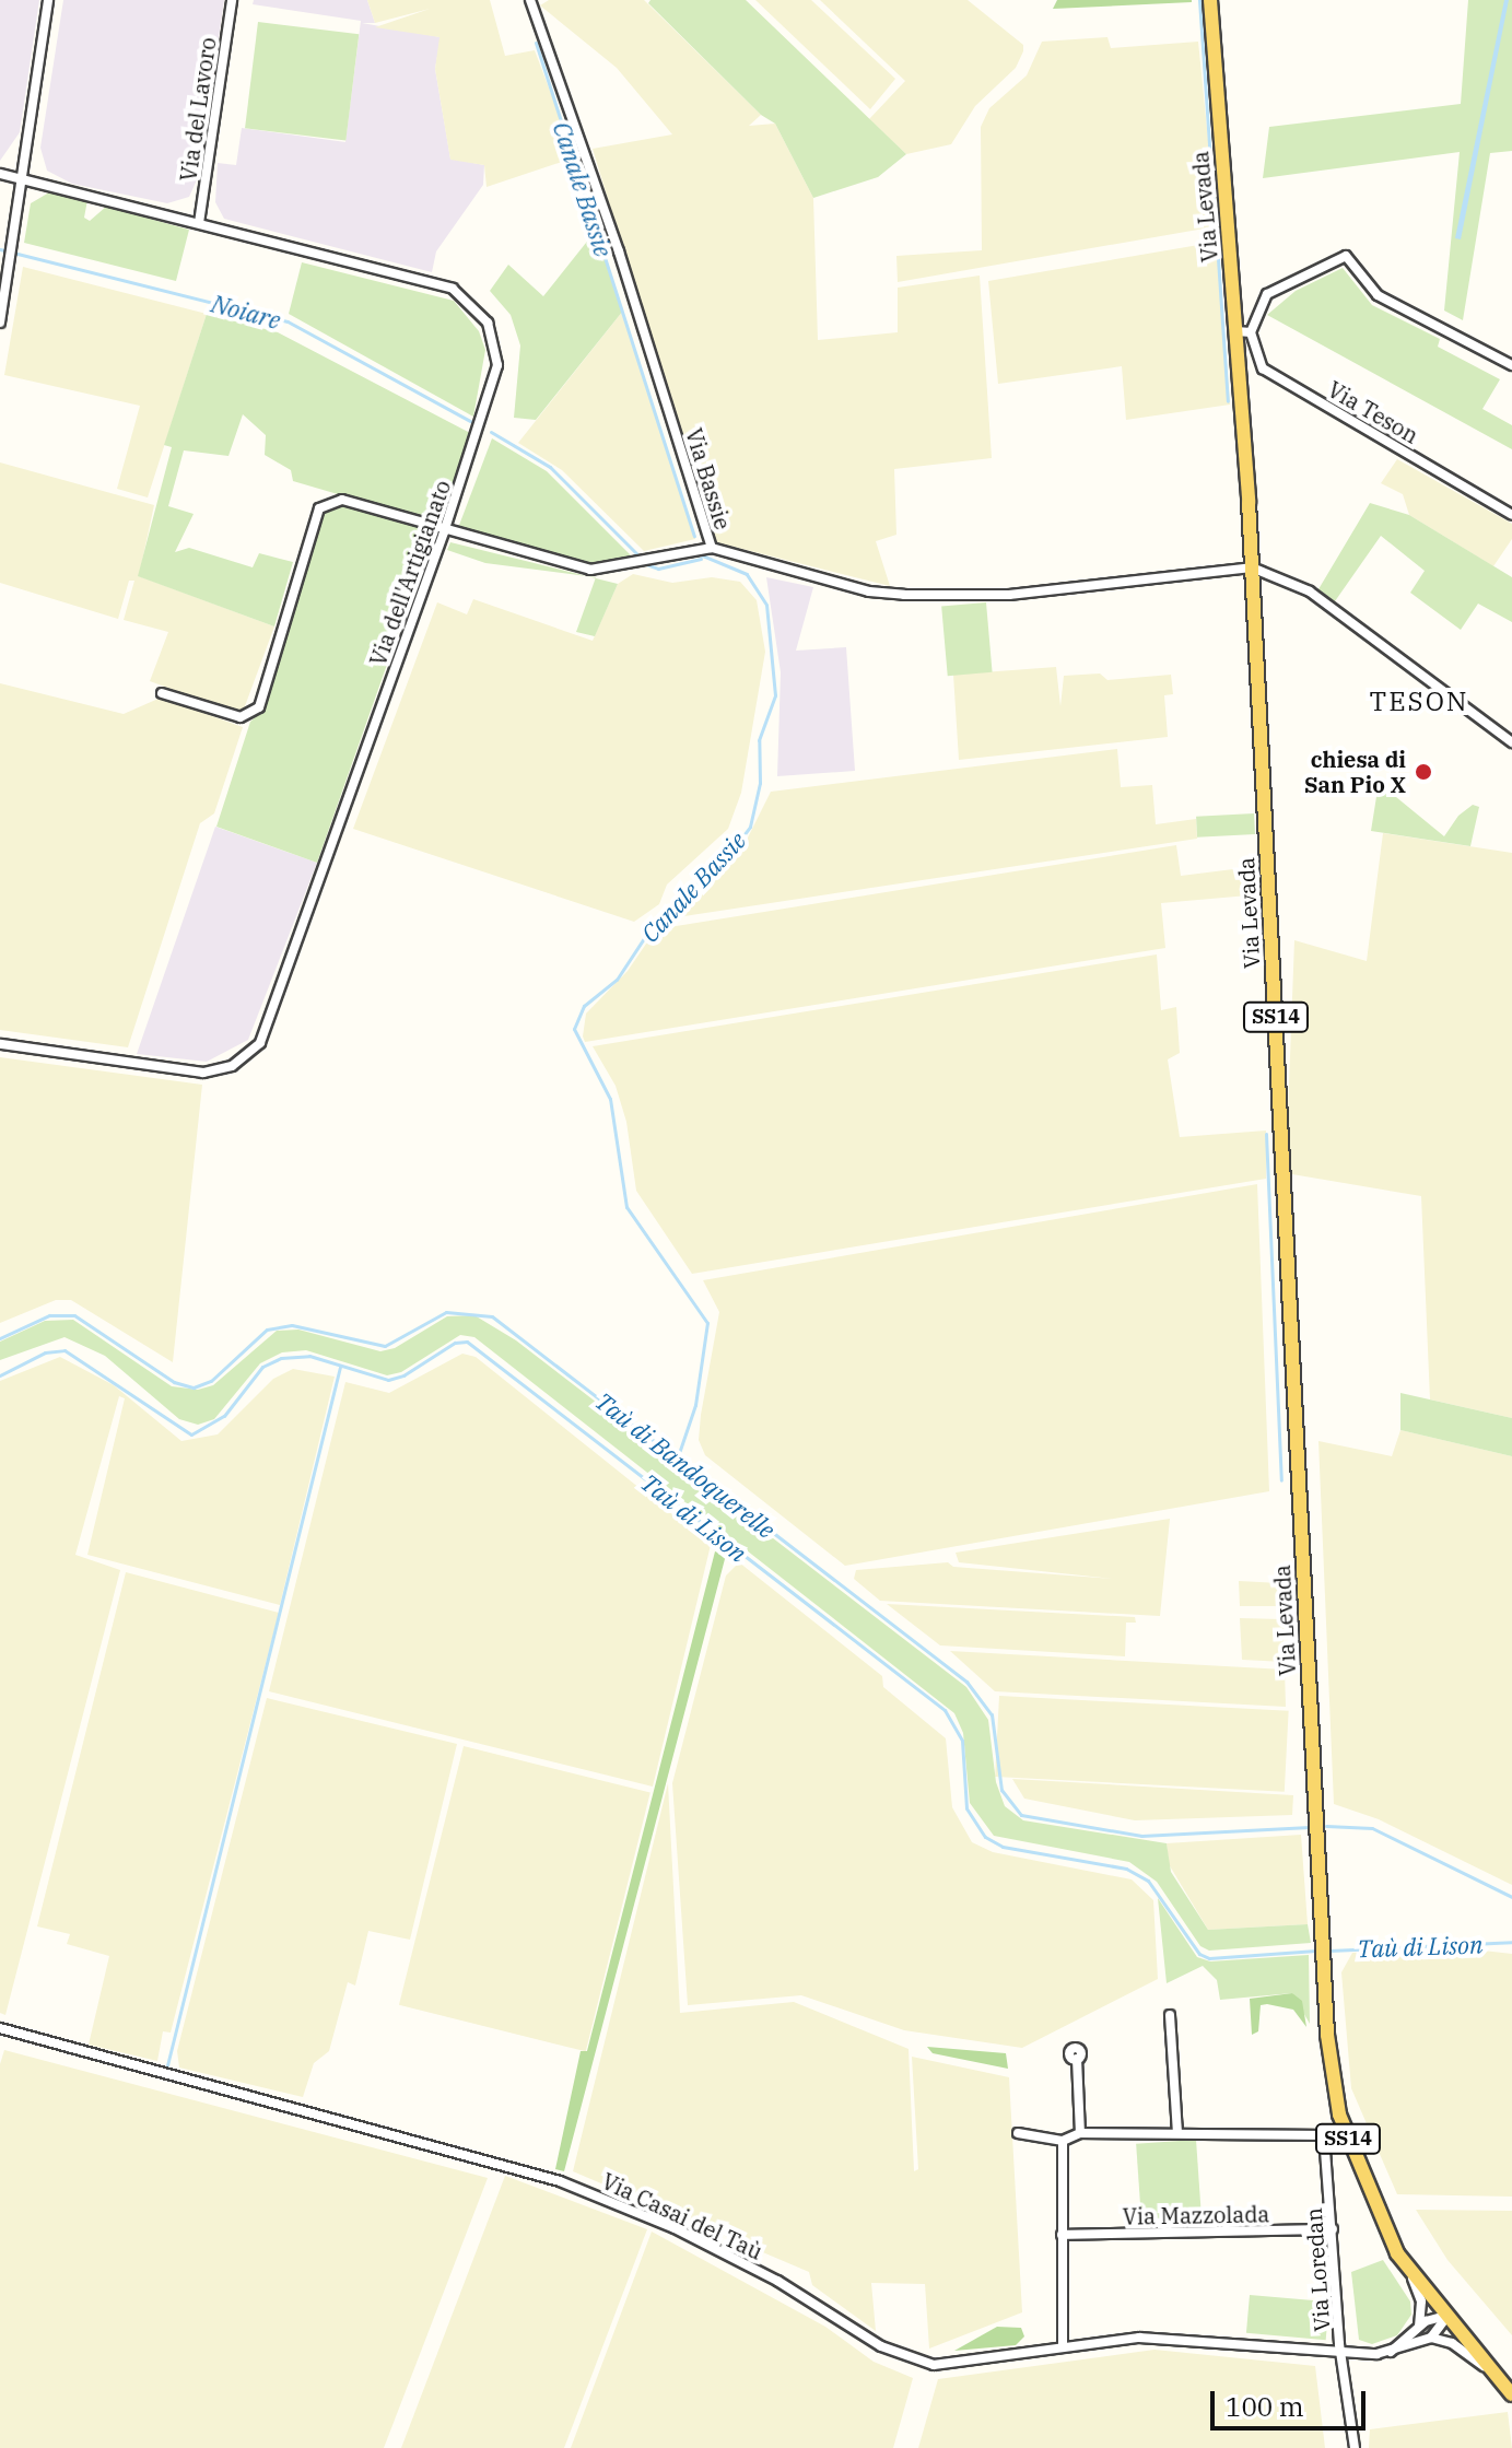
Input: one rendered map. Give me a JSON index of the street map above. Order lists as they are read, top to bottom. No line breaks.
{"streets":{"main road":["Via Levada","SS14"],"street":["Via del Lavoro","Via Teson","Via Bassie","Via dell'Artigianato","Via Mazzolada","Via Casai del Taù","Via Loredan"]},"crossings":[["Via del Lavoro","Via dell'Artigianato"],["Via Levada","Via Teson"],["Via Levada","Via Bassie"],["Via Levada","SS14"],["Via Mazzolada","Via Loredan"],["Via Casai del Taù","Via Loredan"]],"districts":["TESON"],"water":["Canale Bassie","Noiare","Taù di Bandoquerelle","Taù di Lison"],"places":["chiesa di San Pio X"],"scale_bar":"100 m"}
